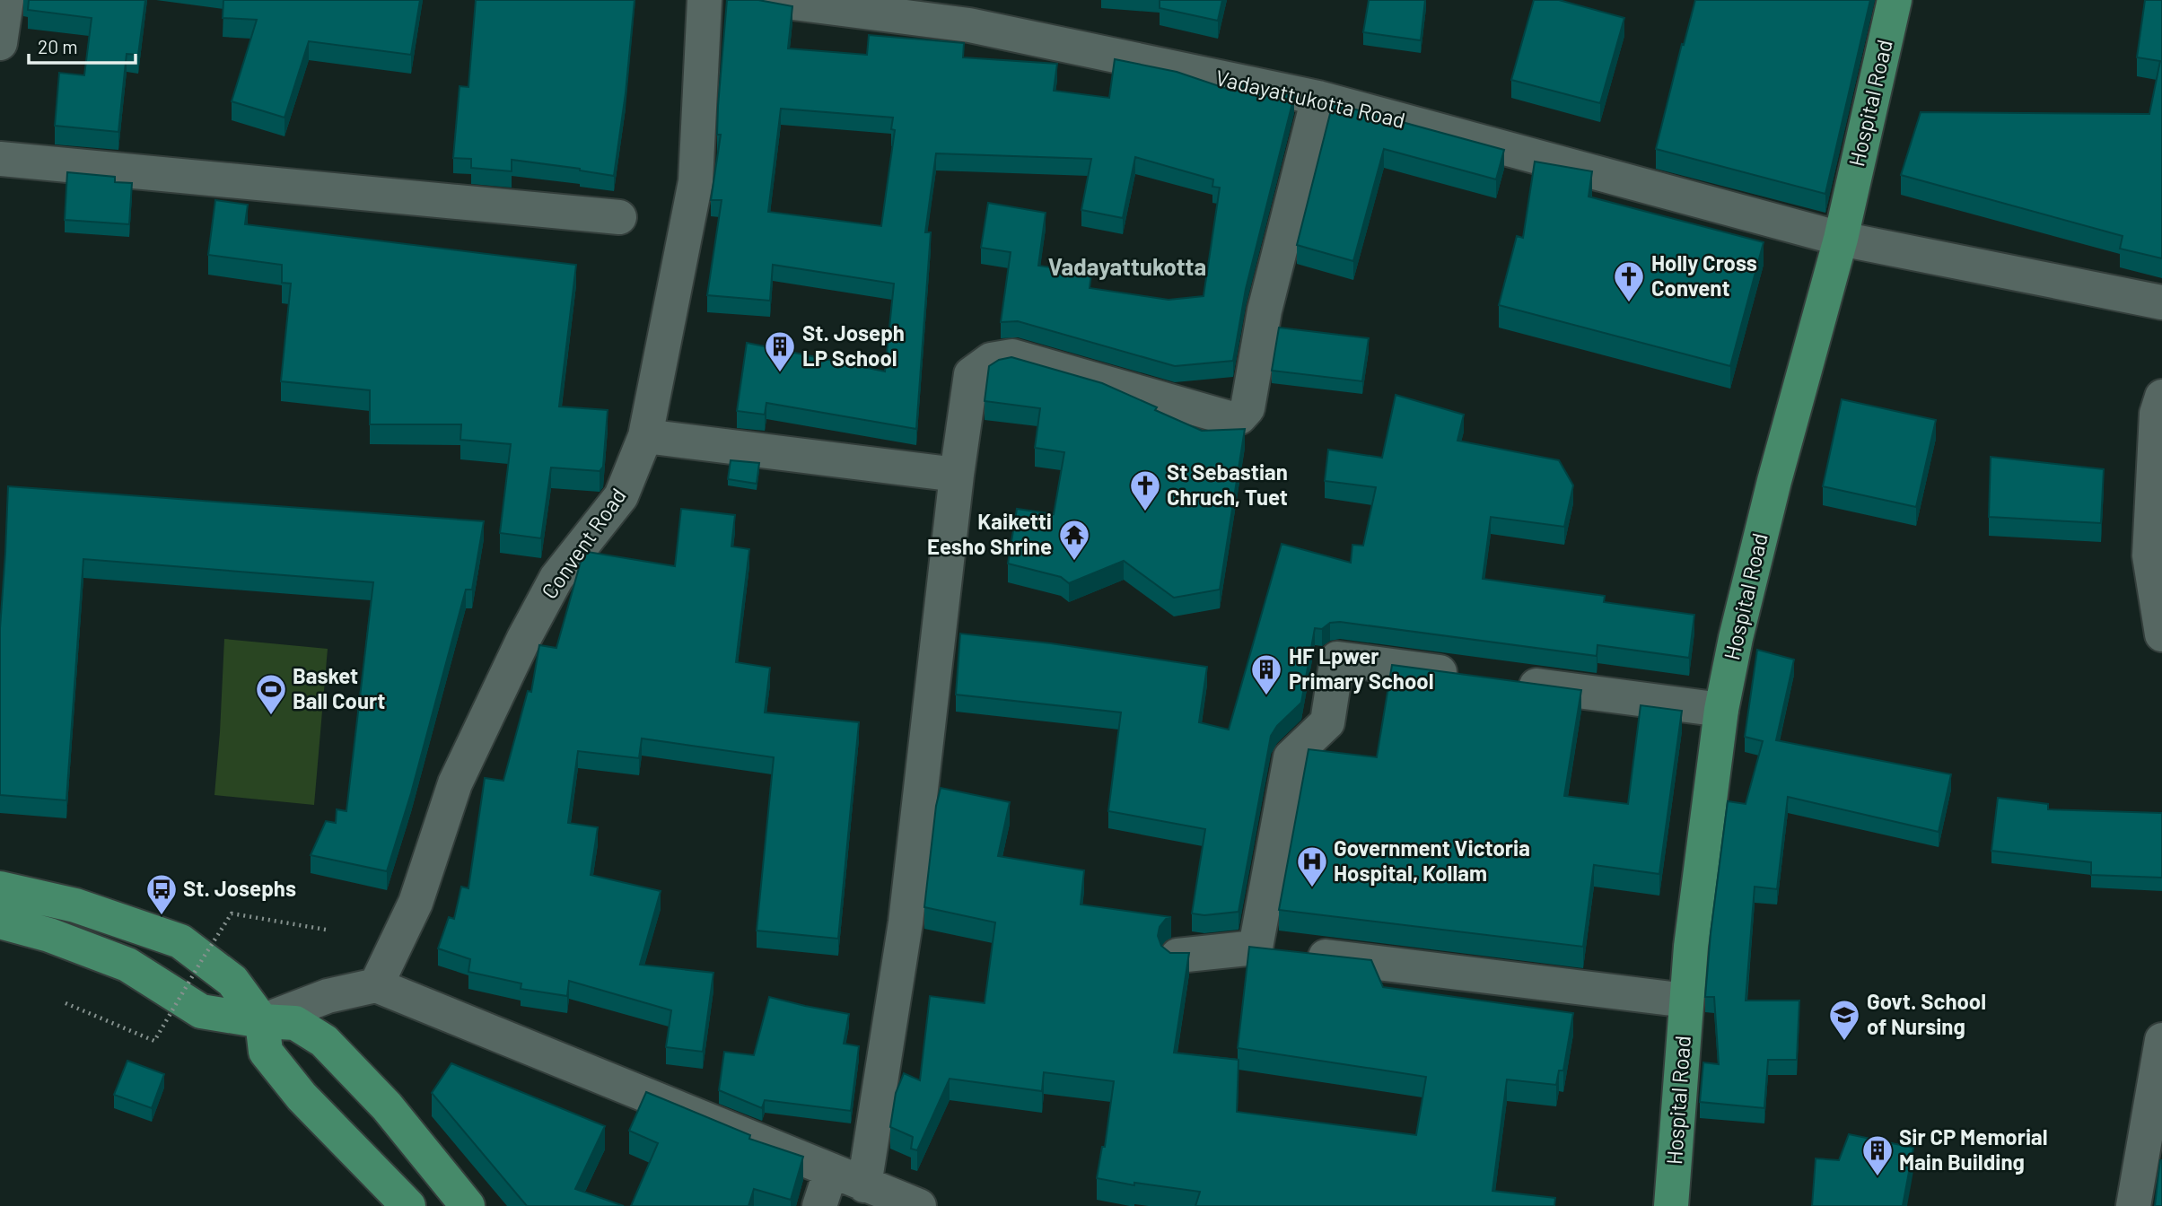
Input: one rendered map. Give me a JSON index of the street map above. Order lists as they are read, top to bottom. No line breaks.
{"streets":{"main road":["Hospital Road"],"street":["Vadayattukotta Road","Convent Road"]},"crossings":[["Vadayattukotta Road","Hospital Road"]],"districts":["Vadayattukotta"],"places":{"church":["Holly Cross Convent","St Sebastian Chruch, Tuet"],"building":["St. Joseph LP School","HF Lpwer Primary School","Sir CP Memorial Main Building"],"temple":["Kaiketti Eesho Shrine"],"sports":["Basket Ball Court"],"hospital":["Government Victoria Hospital, Kollam"],"bus stop":["St. Josephs"],"school or university":["Govt. School of Nursing"]},"scale_bar":"20 m"}
